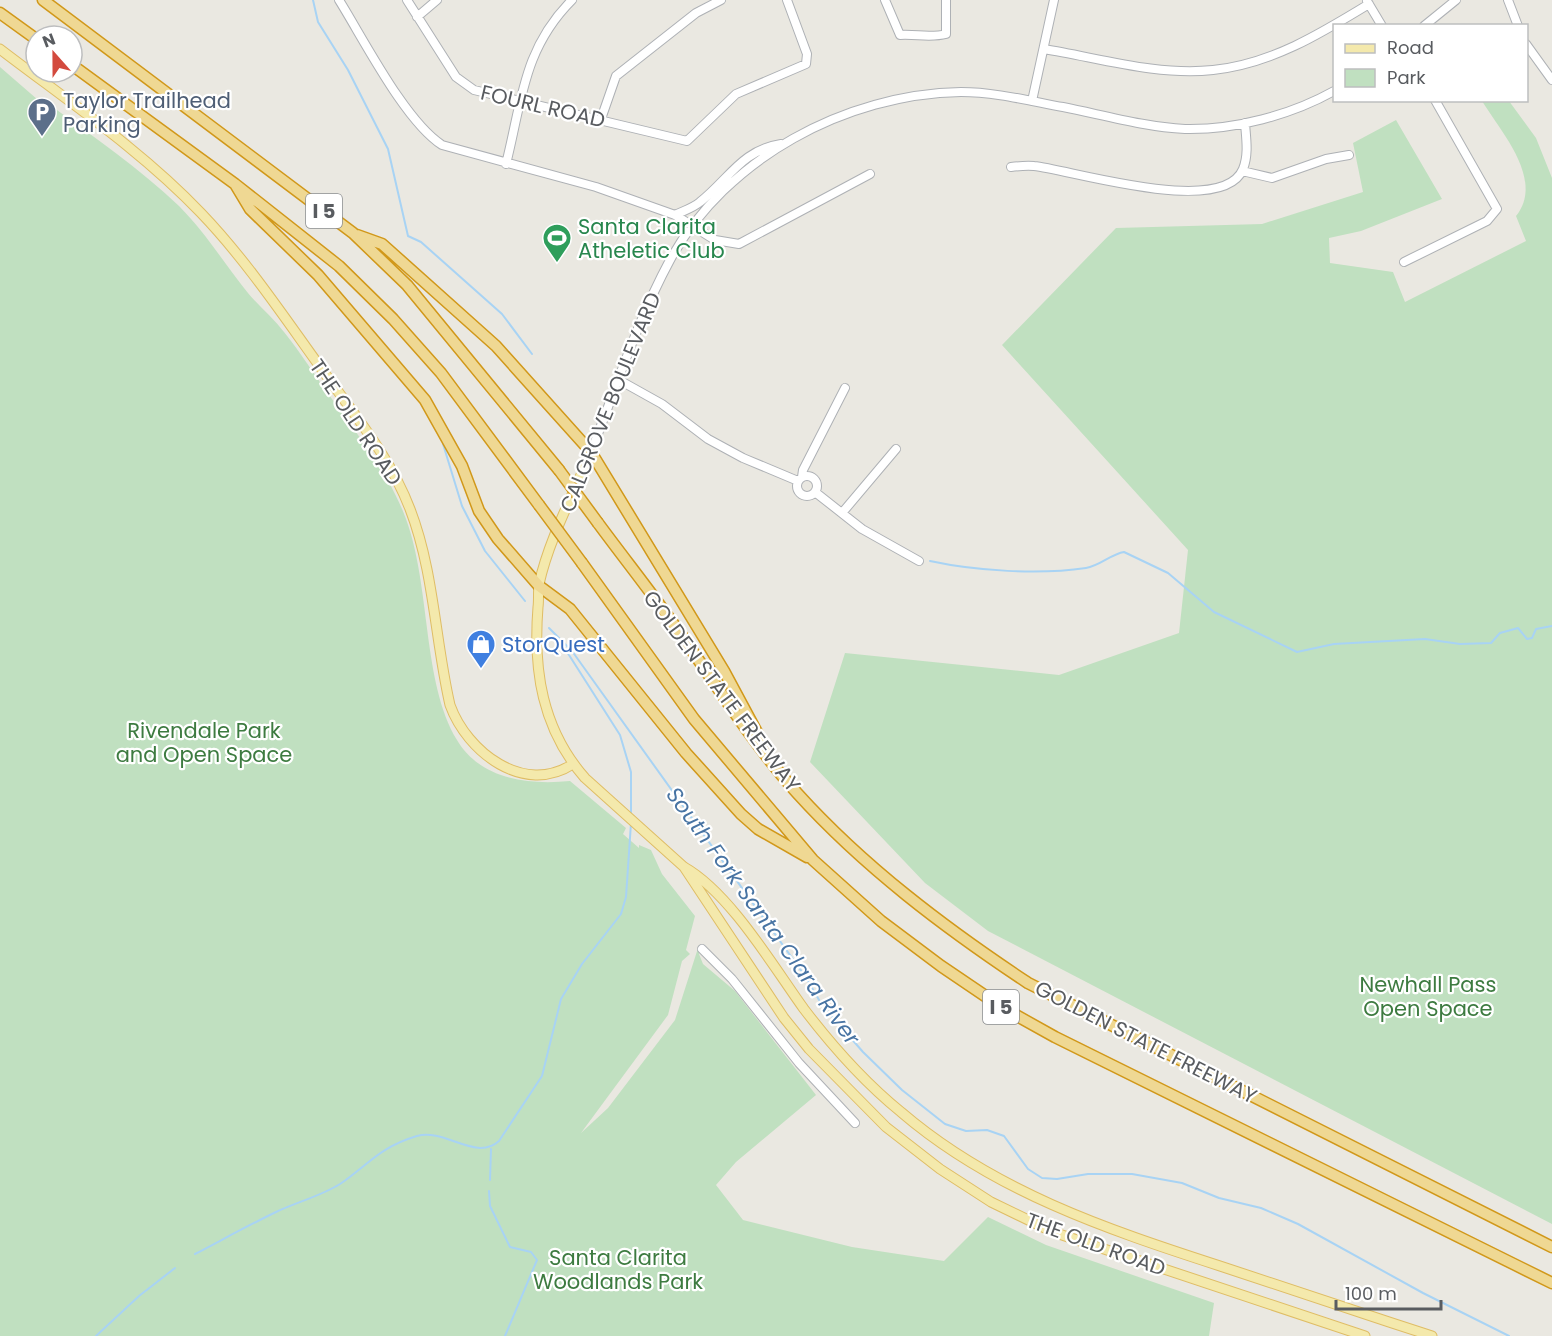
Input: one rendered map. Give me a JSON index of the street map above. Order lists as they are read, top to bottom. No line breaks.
{"streets":{"highway":["I 5","GOLDEN STATE FREEWAY"],"main road":["CALGROVE BOULEVARD","THE OLD ROAD"],"street":["FOURL ROAD"]},"crossings":[["CALGROVE BOULEVARD","THE OLD ROAD"]],"water":["South Fork Santa Clara River"],"parks":["Rivendale Park and Open Space","Newhall Pass Open Space","Santa Clarita Woodlands Park"],"places":{"parking":["Taylor Trailhead Parking"],"sports":["Santa Clarita Atheletic Club"],"shop":["StorQuest"]},"legend":["Road","Park"],"scale_bar":"100 m","north":"top"}
